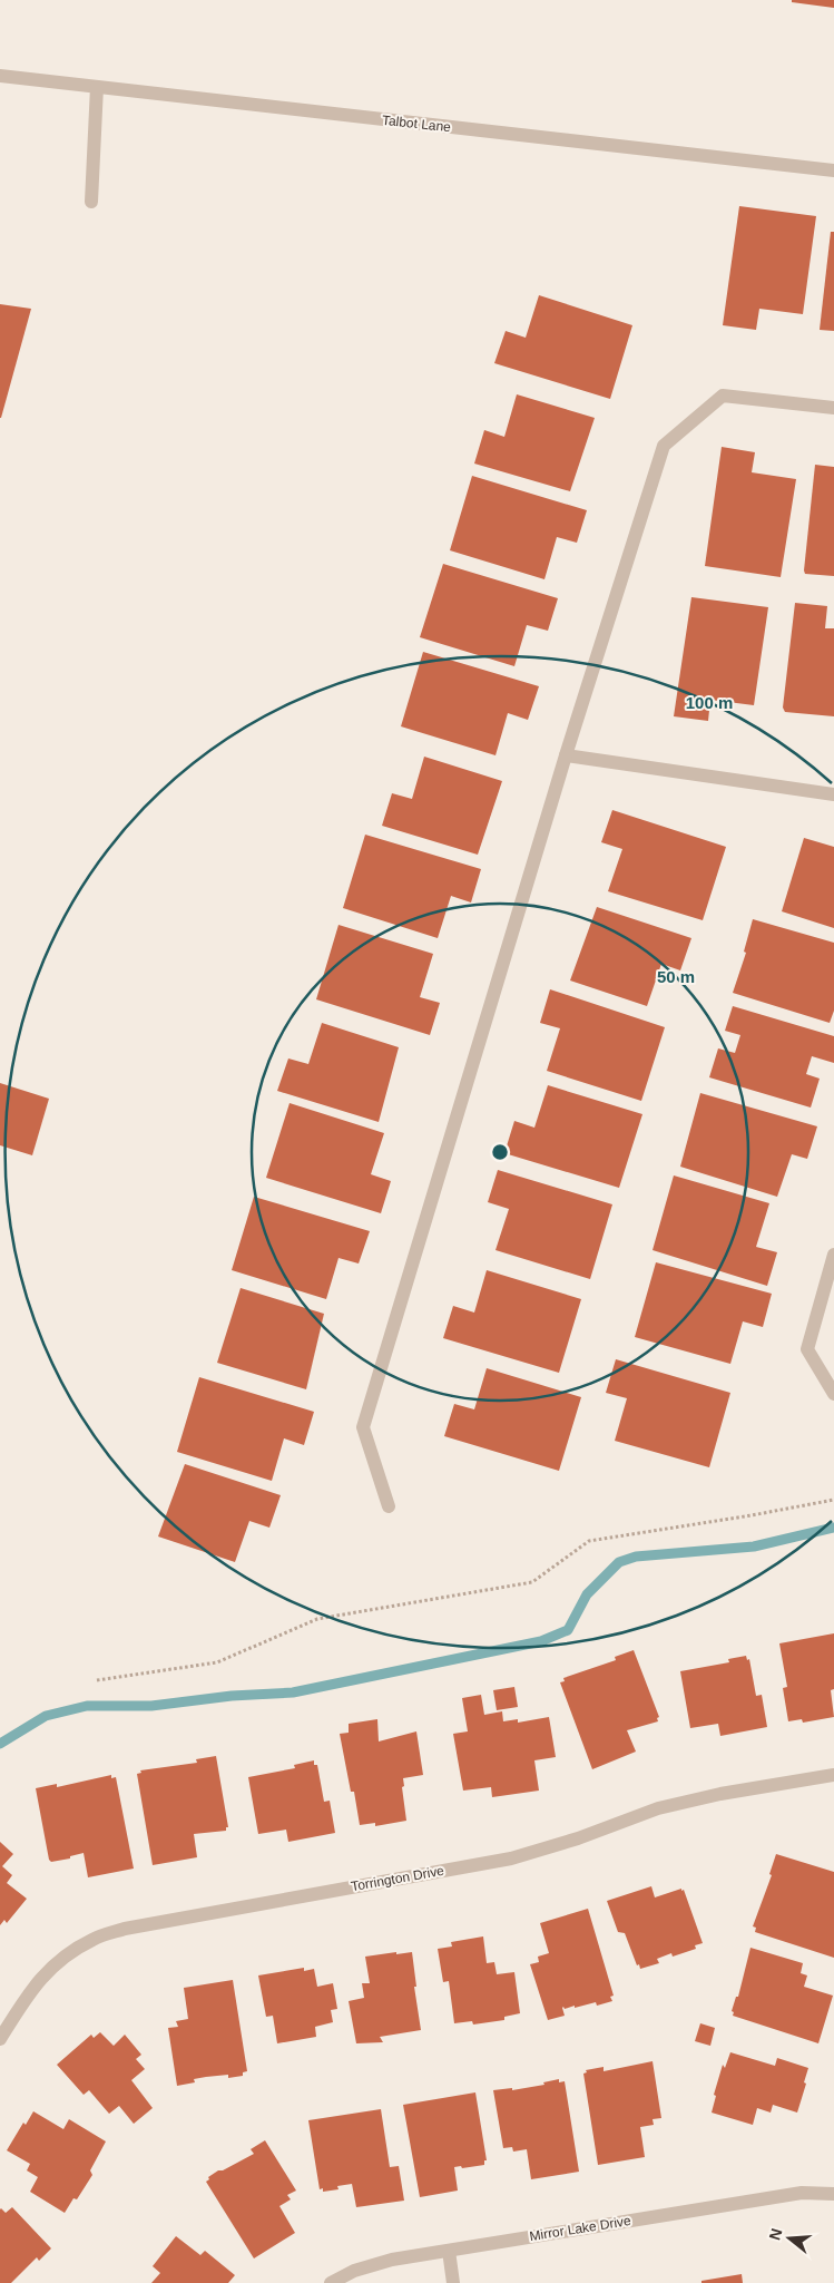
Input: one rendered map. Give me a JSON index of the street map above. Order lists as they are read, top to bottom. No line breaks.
{"streets":{"street":["Talbot Lane","Torrington Drive","Mirror Lake Drive"]},"north":"left","rings":["100 m","50 m"]}
